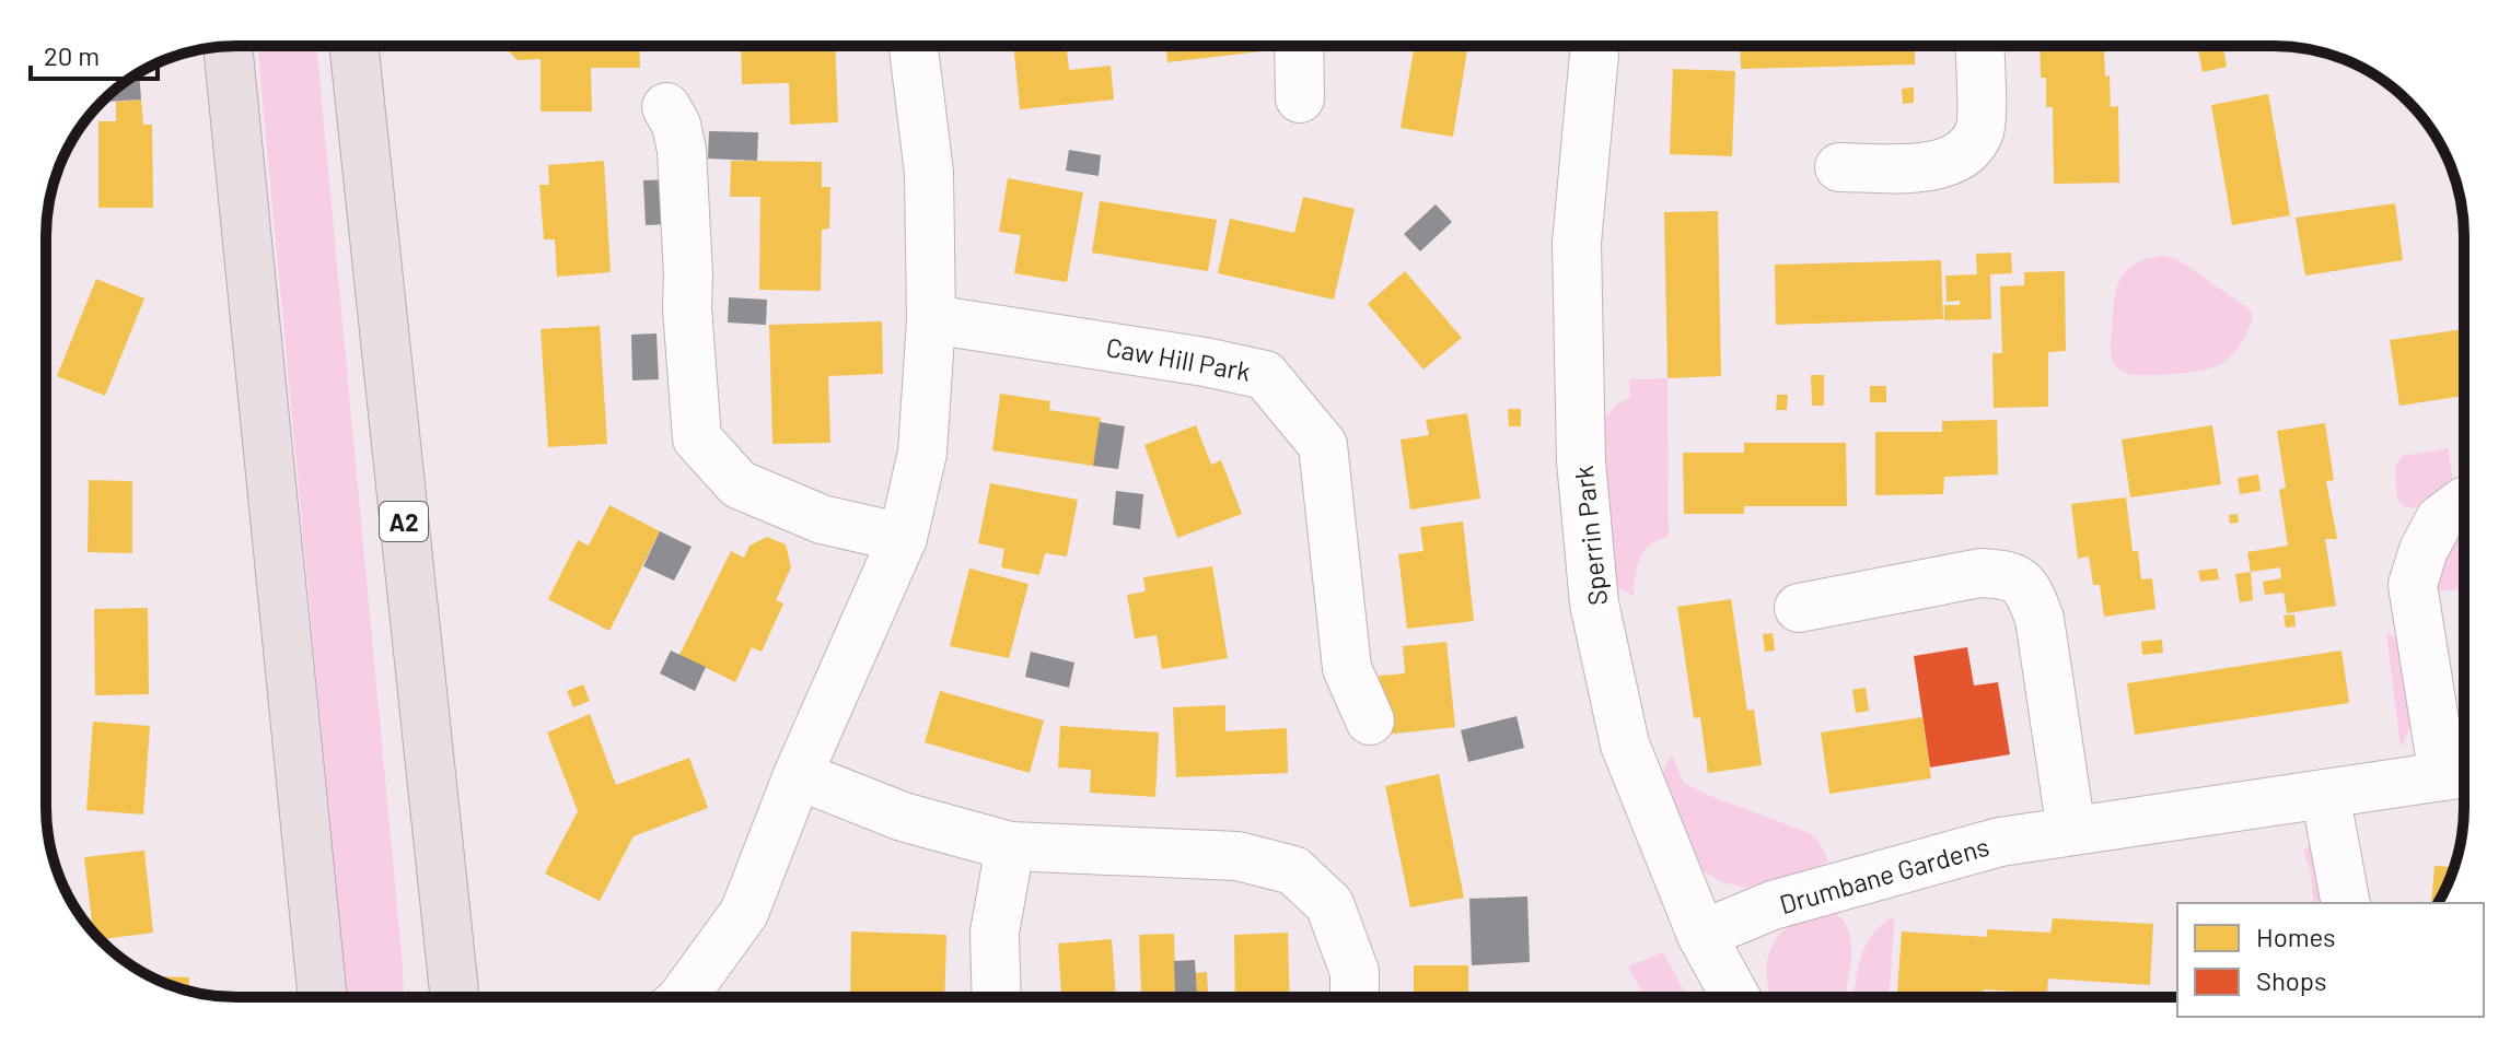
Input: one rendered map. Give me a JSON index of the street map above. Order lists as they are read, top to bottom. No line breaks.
{"streets":{"highway":["A2"],"street":["Caw Hill Park","Sperrin Park","Drumbane Gardens"]},"crossings":[["Sperrin Park","Drumbane Gardens"]],"legend":["Homes","Shops"],"scale_bar":"20 m"}
